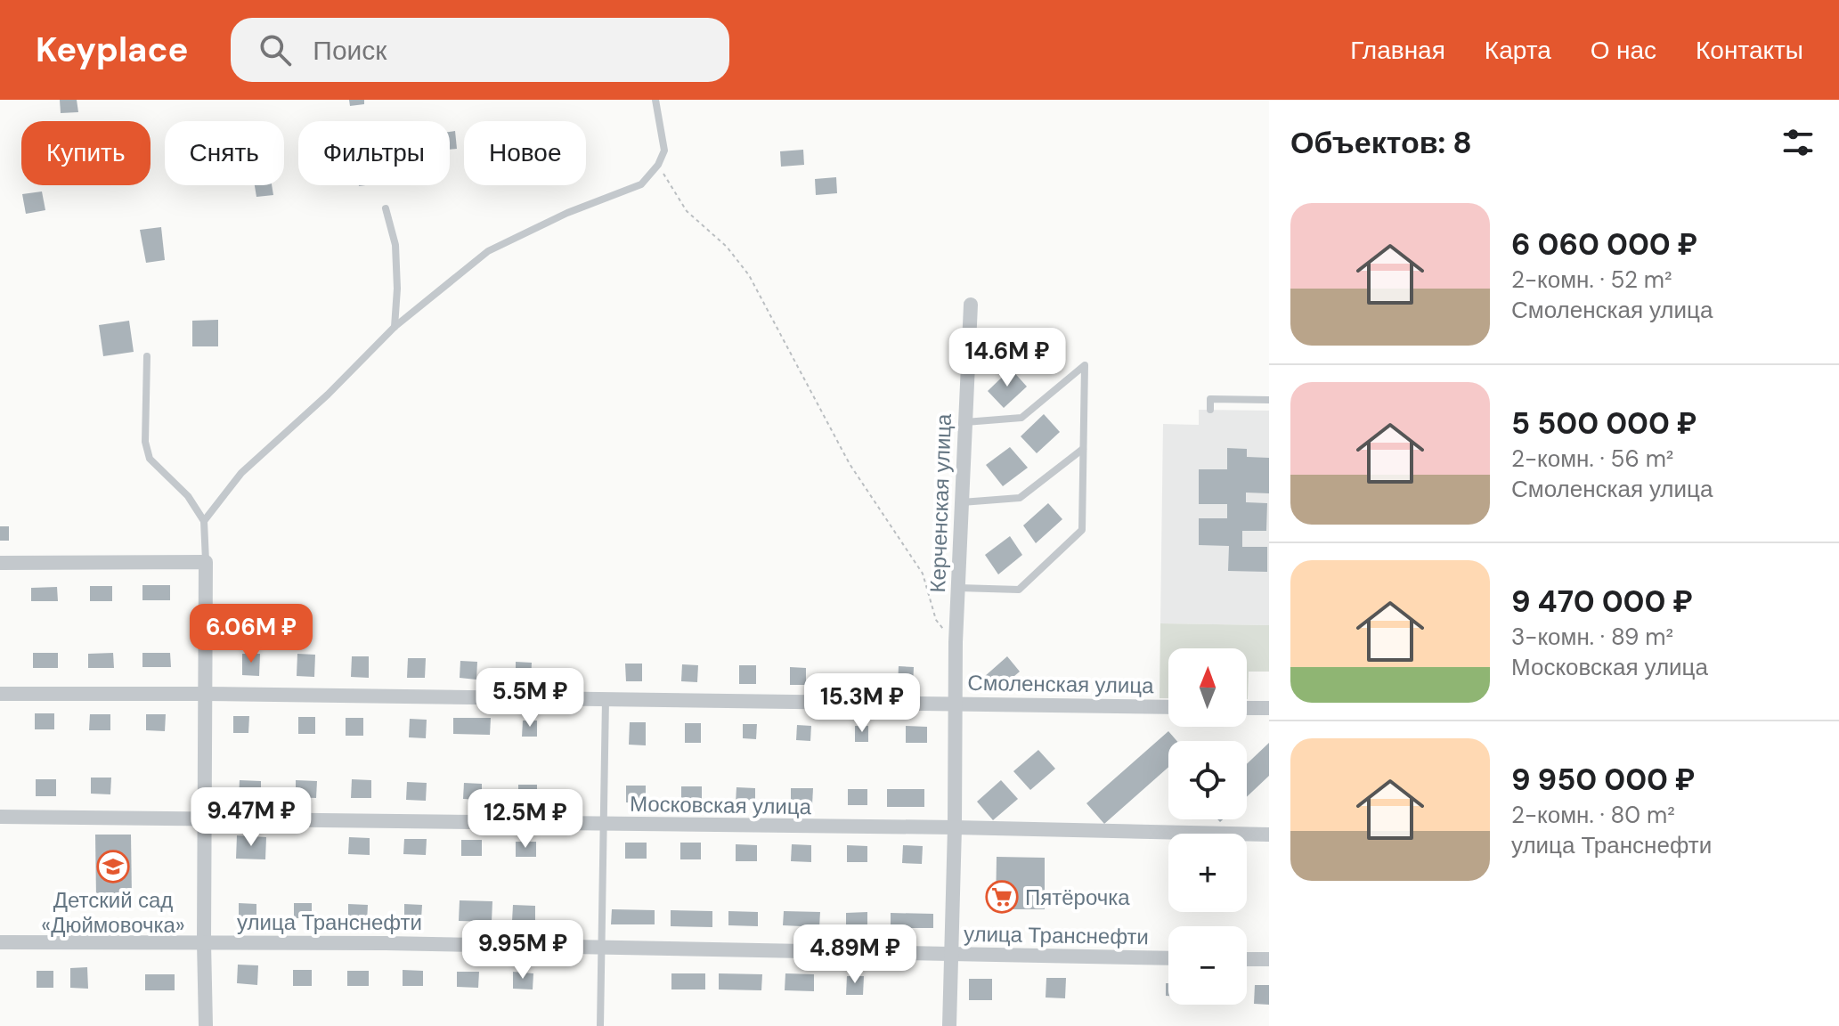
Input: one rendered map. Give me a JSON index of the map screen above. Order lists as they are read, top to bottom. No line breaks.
{"streets":{"street":["Керченская улица","Смоленская улица","Московская улица","улица Транснефти"]},"crossings":[["Керченская улица","Смоленская улица"],["Керченская улица","Московская улица"],["Керченская улица","улица Транснефти"]],"places":{"school or university":["Детский сад «Дюймовочка»"],"supermarket":["Пятёрочка"]},"north":"top","page":{"header":"Keyplace","search":"Поиск","nav":["Главная","Карта","О нас","Контакты"],"heading":"Объектов: 8","chip":["Купить","Снять","Фильтры","Новое"],"list":[{"name":"6 060 000 ₽","note":"2-комн. · 52 m² · Смоленская улица"},{"name":"5 500 000 ₽","note":"2-комн. · 56 m² · Смоленская улица"},{"name":"9 470 000 ₽","note":"3-комн. · 89 m² · Московская улица"},{"name":"9 950 000 ₽","note":"2-комн. · 80 m² · улица Транснефти"}],"price":["14.6M ₽","6.06M ₽","5.5M ₽","15.3M ₽","9.47M ₽","12.5M ₽","9.95M ₽","4.89M ₽"],"map_buttons":["+","−"]}}
